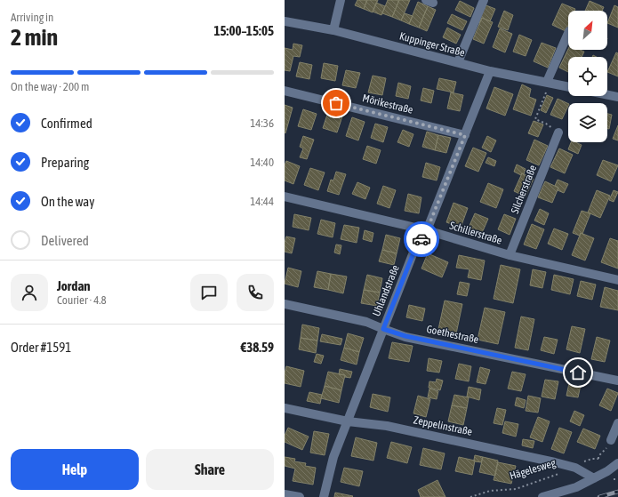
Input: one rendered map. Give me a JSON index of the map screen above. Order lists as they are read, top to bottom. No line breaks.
{"streets":{"street":["Kuppinger Straße","Mörikestraße","Silcherstraße","Schillerstraße","Uhlandstraße","Goethestraße","Zeppelinstraße"],"path":["Hägelesweg"]},"crossings":[["Kuppinger Straße","Uhlandstraße"],["Mörikestraße","Uhlandstraße"],["Silcherstraße","Schillerstraße"],["Schillerstraße","Uhlandstraße"],["Uhlandstraße","Goethestraße"],["Uhlandstraße","Zeppelinstraße"],["Zeppelinstraße","Hägelesweg"]],"north":"top right","page":{"heading":["2 min","Arriving in","15:00–15:05"],"panel":["Jordan","Courier · 4.8","Order #1591","€38.59"],"bar":"On the way · 200 m","list":[["Confirmed","14:36"],["Preparing","14:40"],["On the way","14:44"],"Delivered"],"buttons":["Help","Share"]}}
